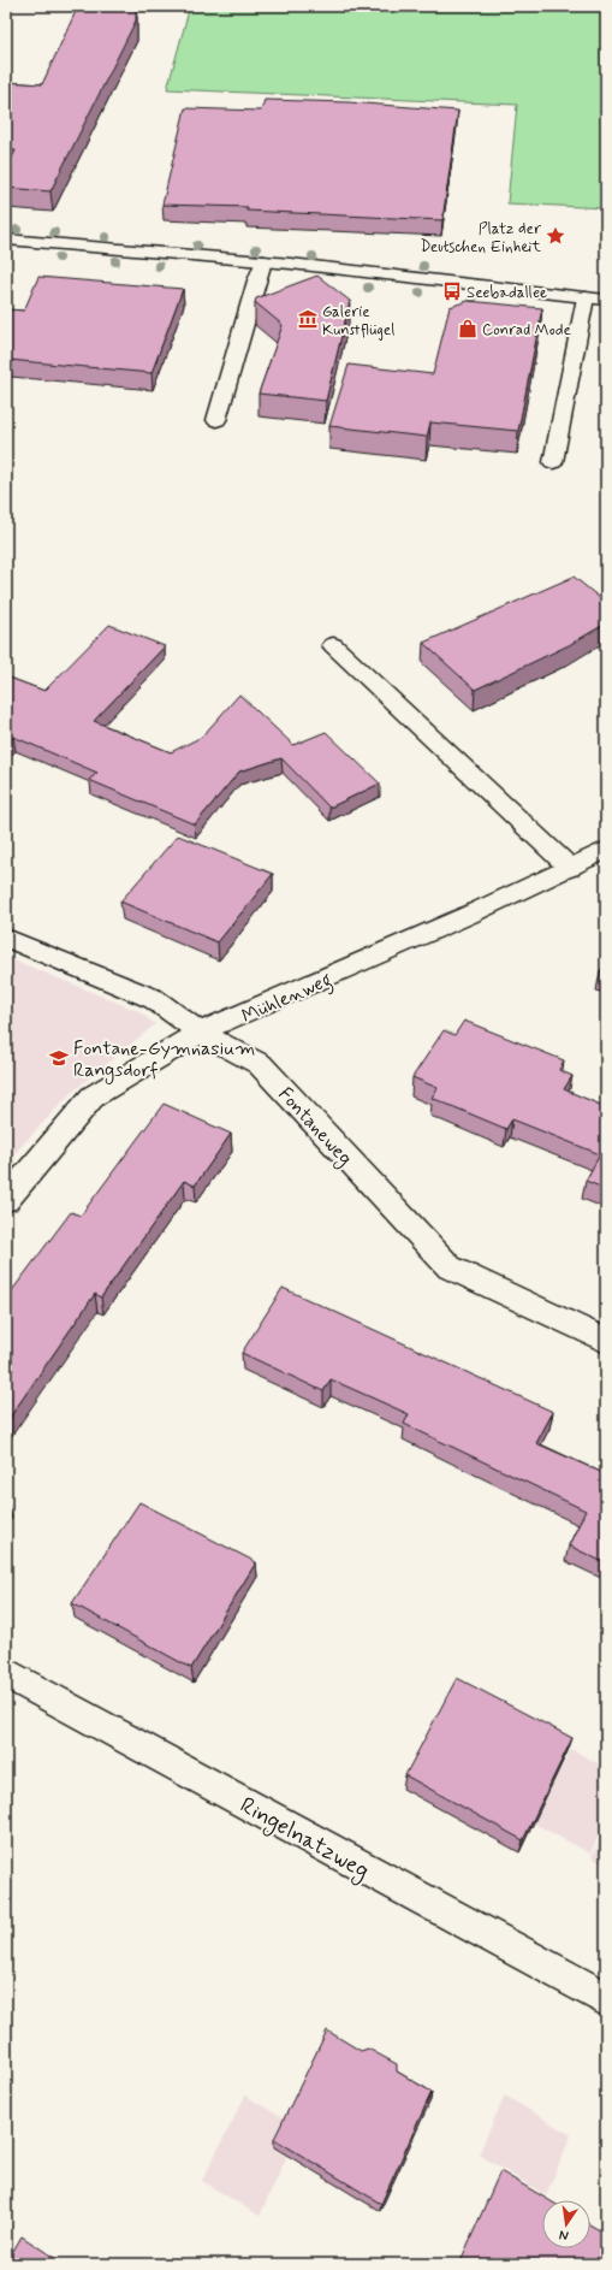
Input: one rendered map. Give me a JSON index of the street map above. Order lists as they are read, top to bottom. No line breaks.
{"streets":{"street":["Mühlenweg","Fontaneweg","Ringelnatzweg"]},"crossings":[["Mühlenweg","Fontaneweg"]],"places":{"place":["Platz der Deutschen Einheit"],"bus stop":["Seebadallee"],"museum":["Galerie Kunstflügel"],"shop":["Conrad Mode"],"school or university":["Fontane-Gymnasium Rangsdorf"]},"north":"bottom"}
